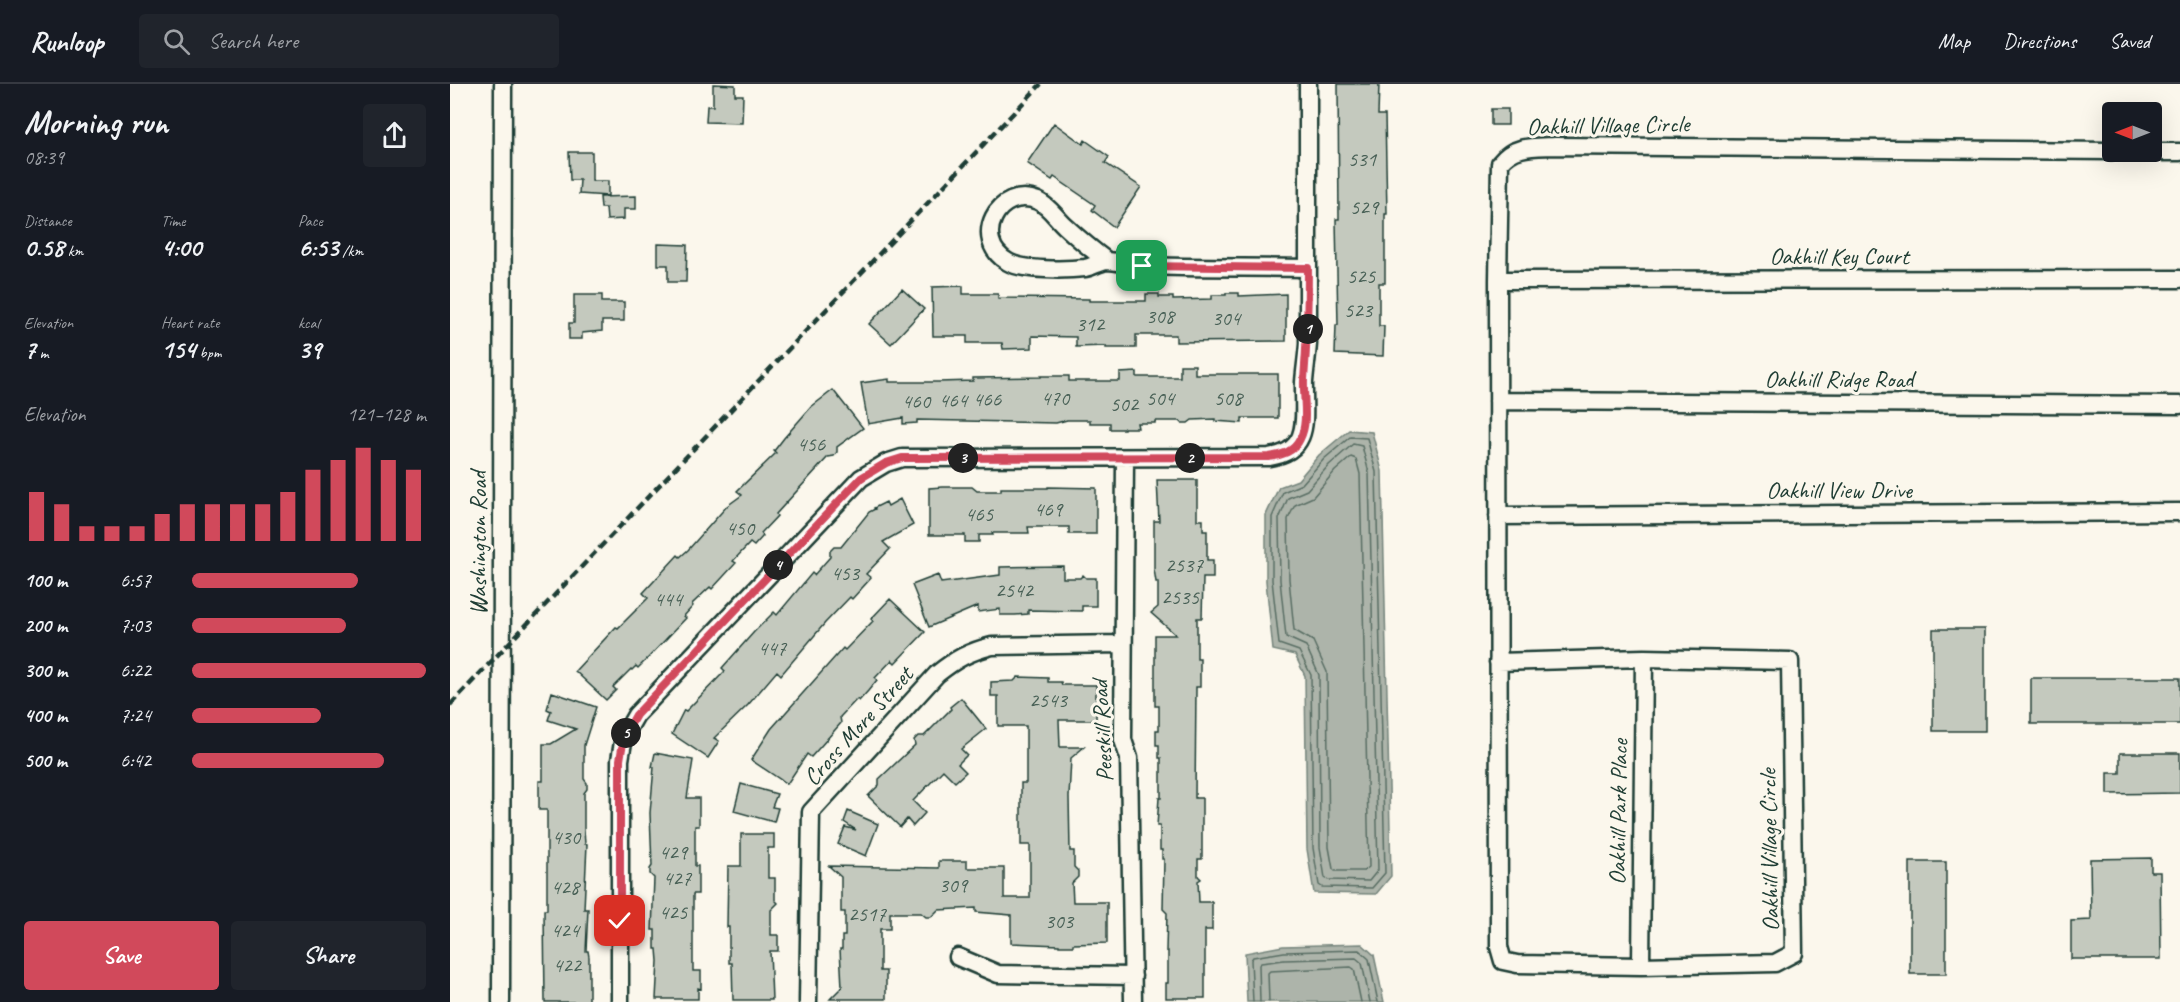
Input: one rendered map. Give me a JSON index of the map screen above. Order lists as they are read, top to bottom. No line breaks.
{"streets":{"street":["Oakhill Village Circle","Oakhill Key Court","Oakhill Ridge Road","Oakhill View Drive","Washington Road","Cross More Street","Peeskill Road","Oakhill Park Place"]},"crossings":[["Oakhill Village Circle","Oakhill Key Court"],["Oakhill Village Circle","Oakhill Ridge Road"],["Oakhill Village Circle","Oakhill View Drive"],["Oakhill Village Circle","Oakhill Park Place"],["Cross More Street","Peeskill Road"]],"house_numbers":["531","529","525","523","308","304","312","470","504","508","466","464","460","502","456","469","465","450","2537","453","2542","2535","444","447","2543","430","429","427","309","428","425","2517","303","424","422"],"north":"left","page":{"header":"Runloop","search":"Search here","nav":["Map","Directions","Saved"],"heading":["Morning run","08:39"],"stats":[["Distance","0.58 km"],["Time","4:00"],["Pace","6:53 /km"],["Elevation","7 m"],["Heart rate","154 bpm"],["kcal","39"]],"pins":["1","2","3","4","5"],"chart":["Elevation","121–128 m"],"list":[{"name":"100 m","note":"6:57"},{"name":"200 m","note":"7:03"},{"name":"300 m","note":"6:22"},{"name":"400 m","note":"7:24"},{"name":"500 m","note":"6:42"}],"buttons":["Save","Share"]}}
